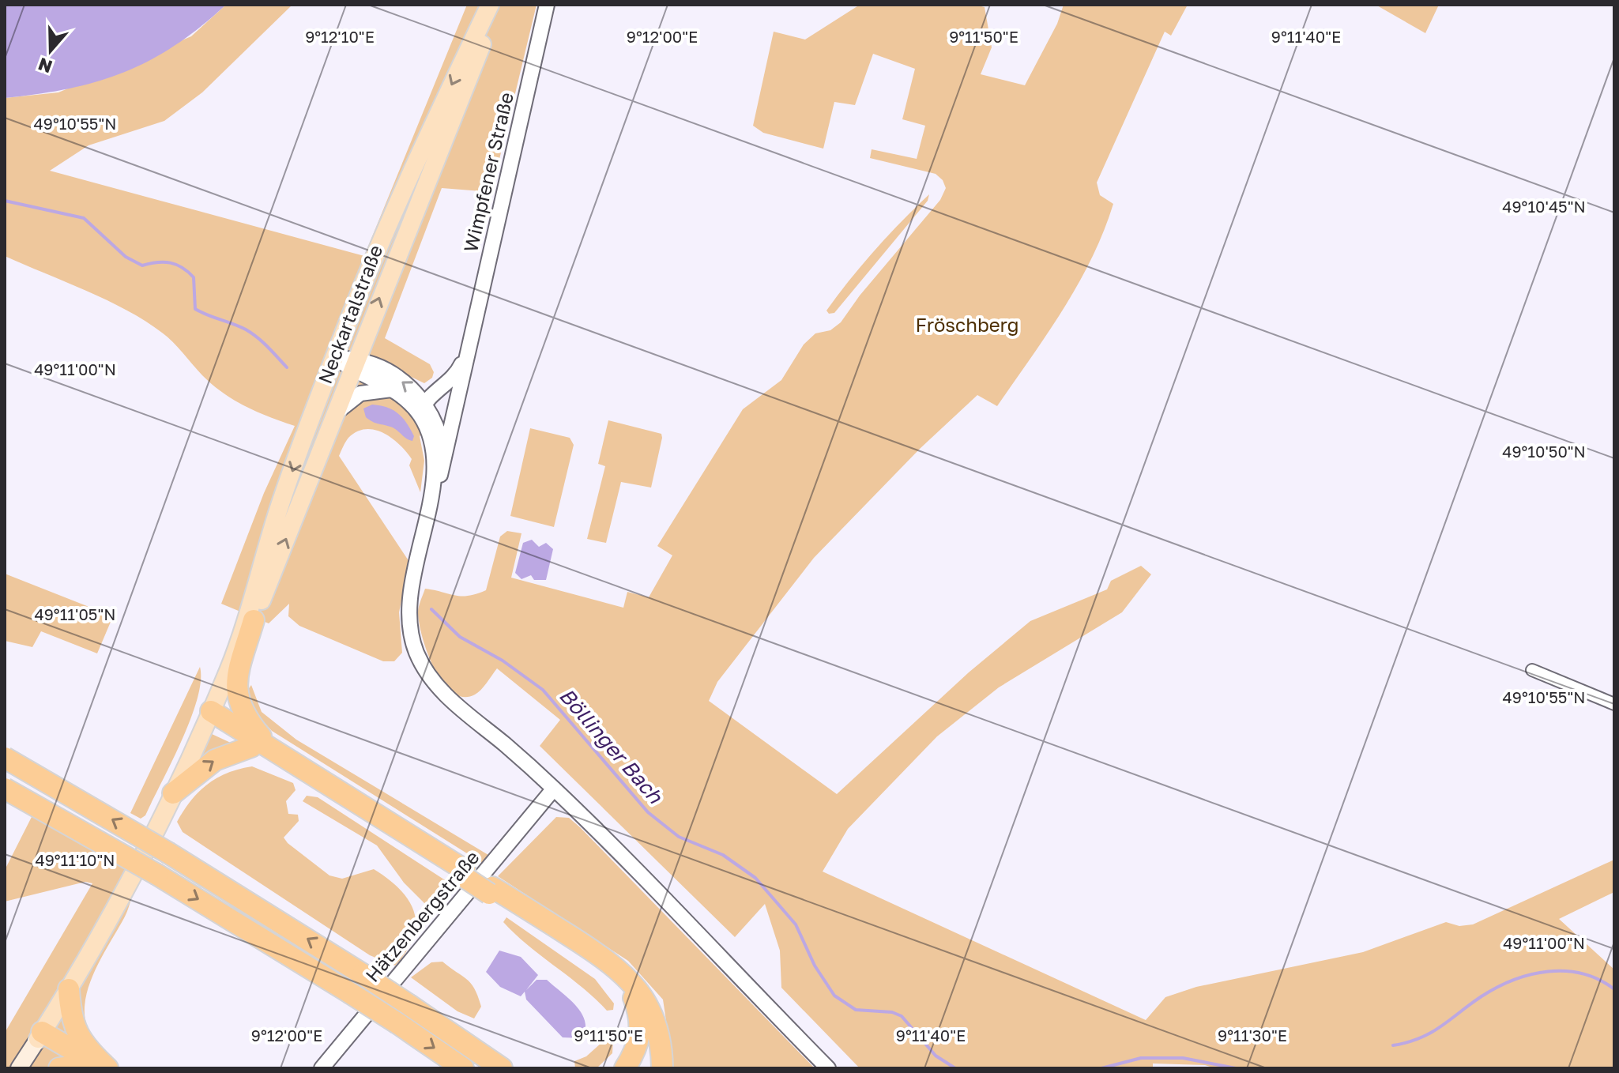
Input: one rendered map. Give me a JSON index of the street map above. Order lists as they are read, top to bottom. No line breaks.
{"streets":{"main road":["Neckartalstraße"],"street":["Wimpfener Straße","Hätzenbergstraße"]},"crossings":[["Wimpfener Straße","Neckartalstraße"],["Wimpfener Straße","Hätzenbergstraße"]],"water":["Böllinger Bach"],"parks":["Fröschberg"],"north":"bottom","coordinates":["9°12'00\"E","9°11'50\"E","9°11'40\"E","9°12'10\"E","49°10'55\"N","49°10'45\"N","49°11'00\"N","49°10'50\"N","49°11'05\"N","49°11'10\"N","9°11'30\"E"]}
